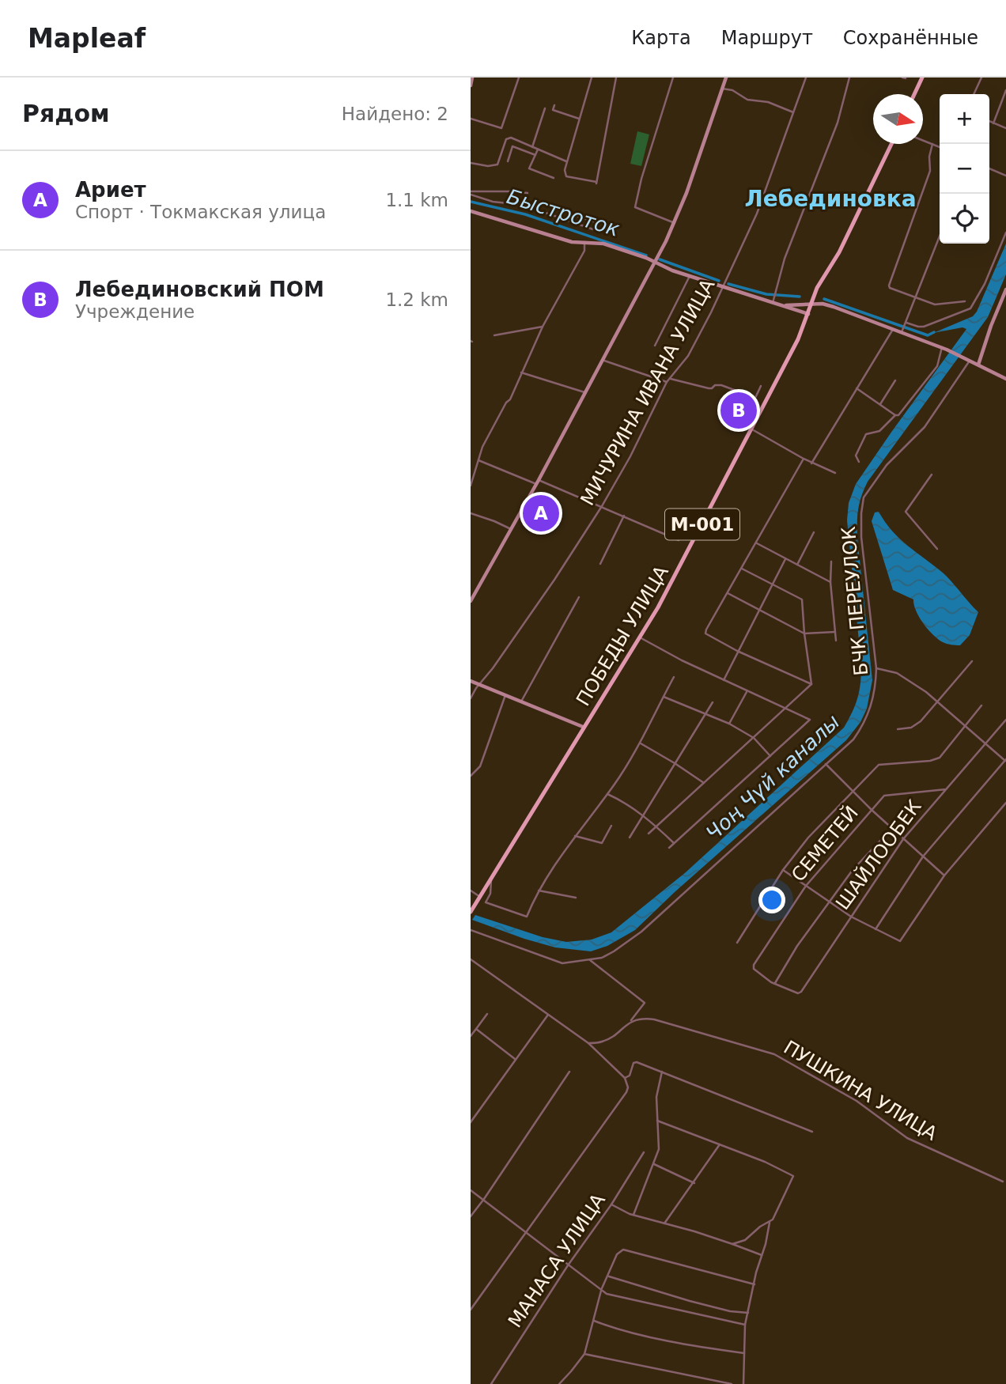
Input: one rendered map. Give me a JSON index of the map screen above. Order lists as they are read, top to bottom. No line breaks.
{"streets":{"main road":["М-001","ПОБЕДЫ УЛИЦА"],"street":["МИЧУРИНА ИВАНА УЛИЦА","БЧК ПЕРЕУЛОК","СЕМЕТЕЙ","ШАЙЛООБЕК","ПУШКИНА УЛИЦА","МАНАСА УЛИЦА"]},"crossings":[["СЕМЕТЕЙ","ШАЙЛООБЕК"]],"districts":["Лебединовка"],"water":["Быстроток","Чоң Чүй каналы"],"north":"right","page":{"header":"Mapleaf","nav":["Карта","Маршрут","Сохранённые"],"heading":["Рядом","Найдено: 2"],"map_buttons":["+","−"],"list":[{"mark":"A","name":"Ариет","note":"Спорт · Токмакская улица","value":"1.1 km"},{"mark":"B","name":"Лебединовский ПОМ","note":"Учреждение","value":"1.2 km"}],"pins":["B","A"]}}
